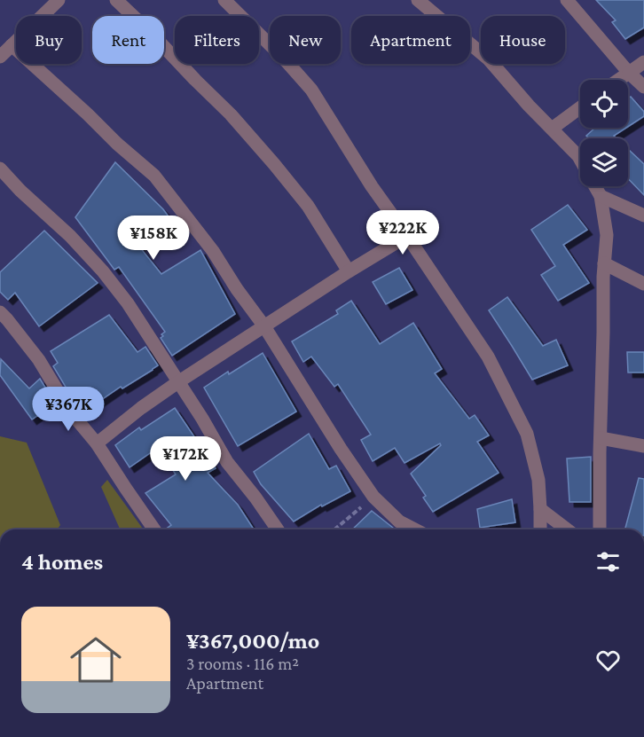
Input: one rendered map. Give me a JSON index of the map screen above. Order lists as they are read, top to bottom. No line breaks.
{"page":{"chip":["Buy","Rent","Filters","New","Apartment","House"],"price":["¥222K","¥158K","¥367K","¥172K"],"heading":"4 homes","list":[{"name":"¥367,000/mo","note":"3 rooms · 116 m² · Apartment"}]}}
